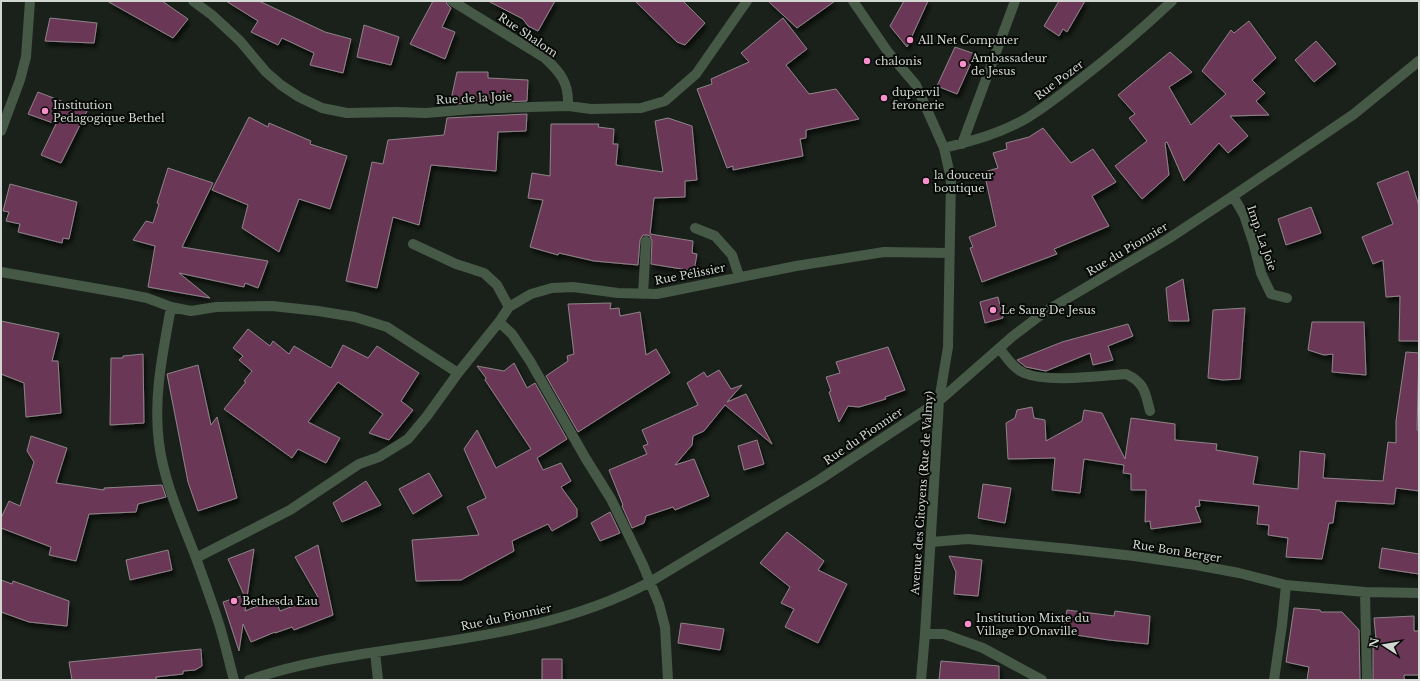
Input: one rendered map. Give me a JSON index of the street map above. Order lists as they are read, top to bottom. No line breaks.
{"streets":{"street":["Rue Shalom","Rue Pozer","Rue de la Joie","Imp. La Joie","Rue du Pionnier","Rue Pélissier","Avenue des Citoyens (Rue de Valmy)","Rue Bon Berger"]},"crossings":[["Rue Shalom","Rue de la Joie"],["Rue Pozer","Avenue des Citoyens (Rue de Valmy)"],["Imp. La Joie","Rue du Pionnier"],["Rue du Pionnier","Avenue des Citoyens (Rue de Valmy)"],["Rue Pélissier","Avenue des Citoyens (Rue de Valmy)"],["Avenue des Citoyens (Rue de Valmy)","Rue Bon Berger"]],"places":["All Net Computer","chalonis","Ambassadeur de Jesus","dupervil feronerie","Institution Pedagogique Bethel","la douceur boutique","Le Sang De Jesus","Bethesda Eau","Institution Mixte du Village D'Onaville"],"north":"left"}
